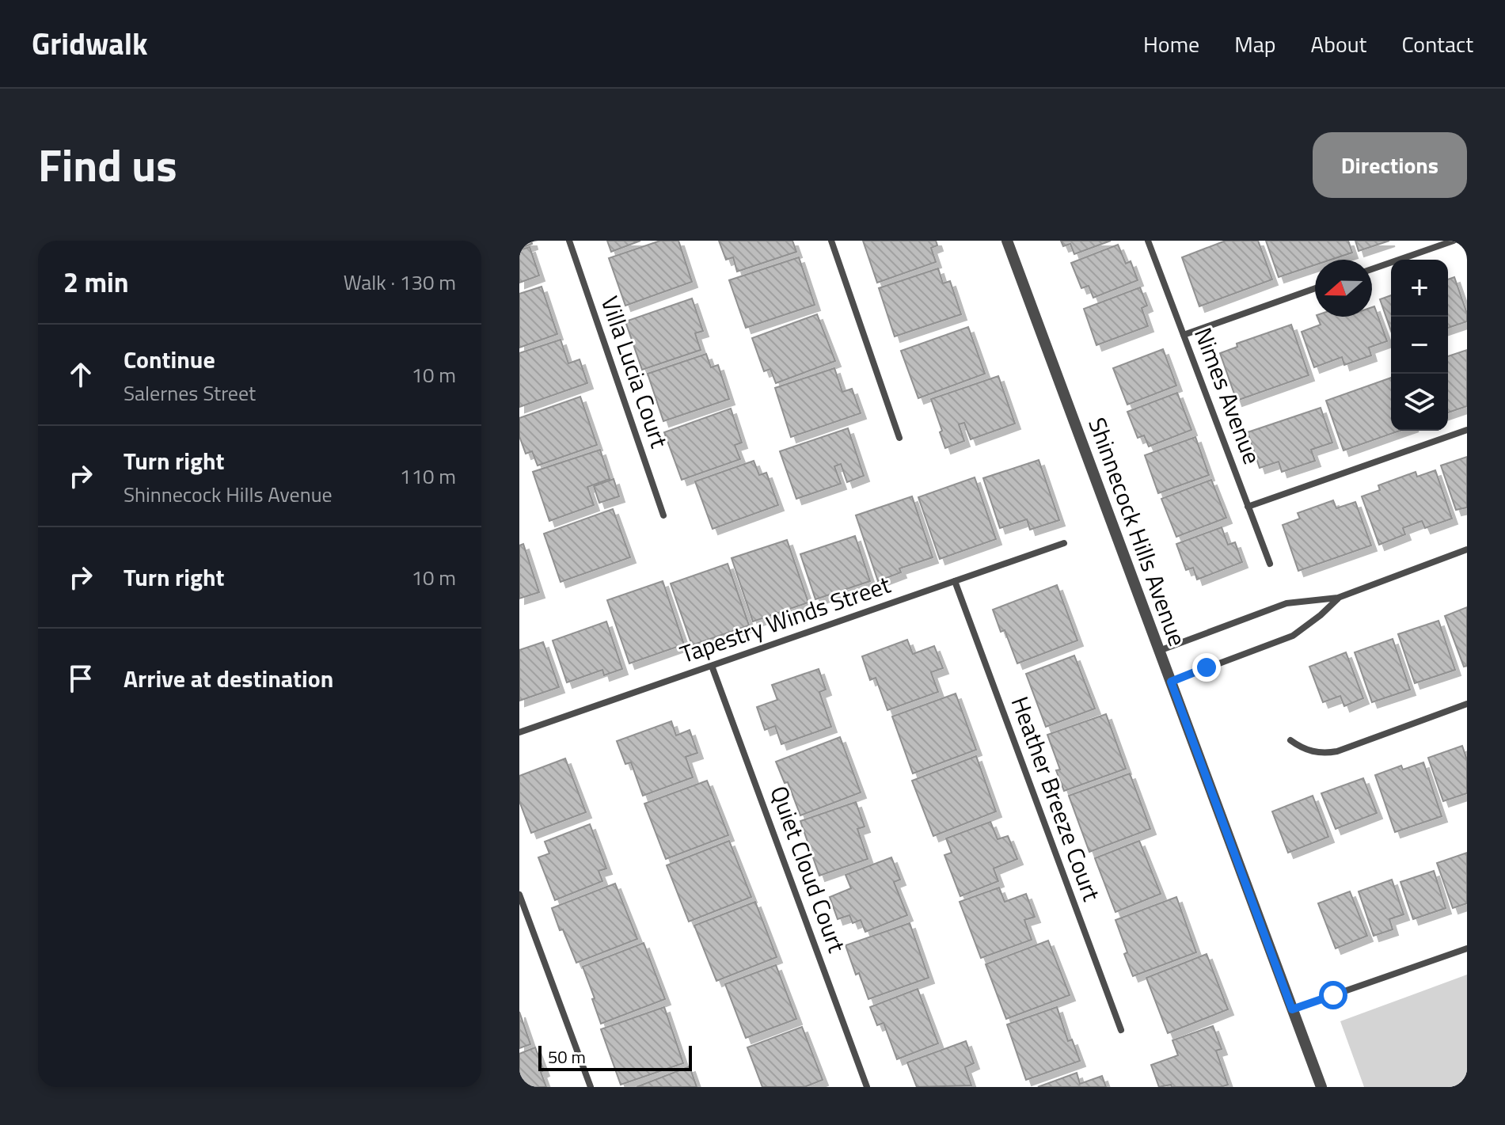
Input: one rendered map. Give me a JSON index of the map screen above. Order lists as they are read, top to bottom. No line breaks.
{"streets":{"street":["Villa Lucia Court","Nimes Avenue","Shinnecock Hills Avenue","Tapestry Winds Street","Heather Breeze Court","Quiet Cloud Court"]},"crossings":[["Tapestry Winds Street","Heather Breeze Court"],["Tapestry Winds Street","Quiet Cloud Court"]],"scale_bar":"50 m","north":"left","page":{"header":"Gridwalk","nav":["Home","Map","About","Contact"],"title":"Find us","buttons":"Directions","heading":["2 min","Walk · 130 m"],"map_buttons":["+","−"],"list":[["Continue","Salernes Street","10 m"],["Turn right","Shinnecock Hills Avenue","110 m"],["Turn right","10 m"],"Arrive at destination"],"scale":"50 m"}}
